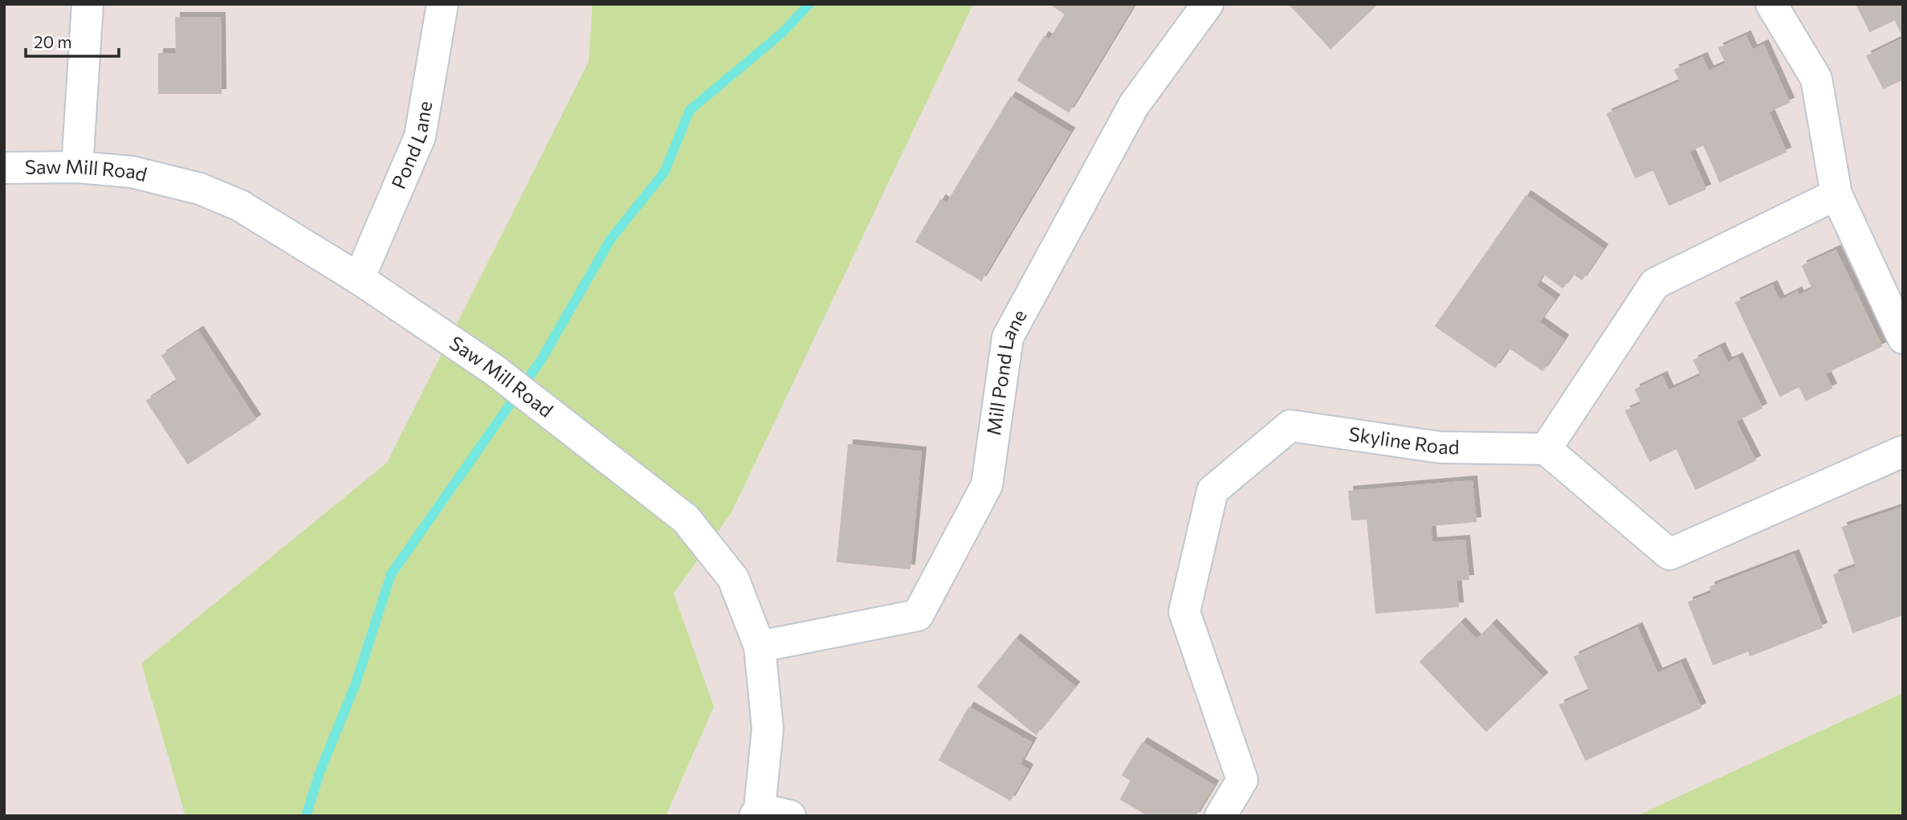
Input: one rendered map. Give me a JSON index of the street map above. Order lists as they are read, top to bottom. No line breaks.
{"streets":{"street":["Pond Lane","Saw Mill Road","Mill Pond Lane","Skyline Road"]},"crossings":[["Pond Lane","Saw Mill Road"],["Saw Mill Road","Mill Pond Lane"]],"scale_bar":"20 m"}
